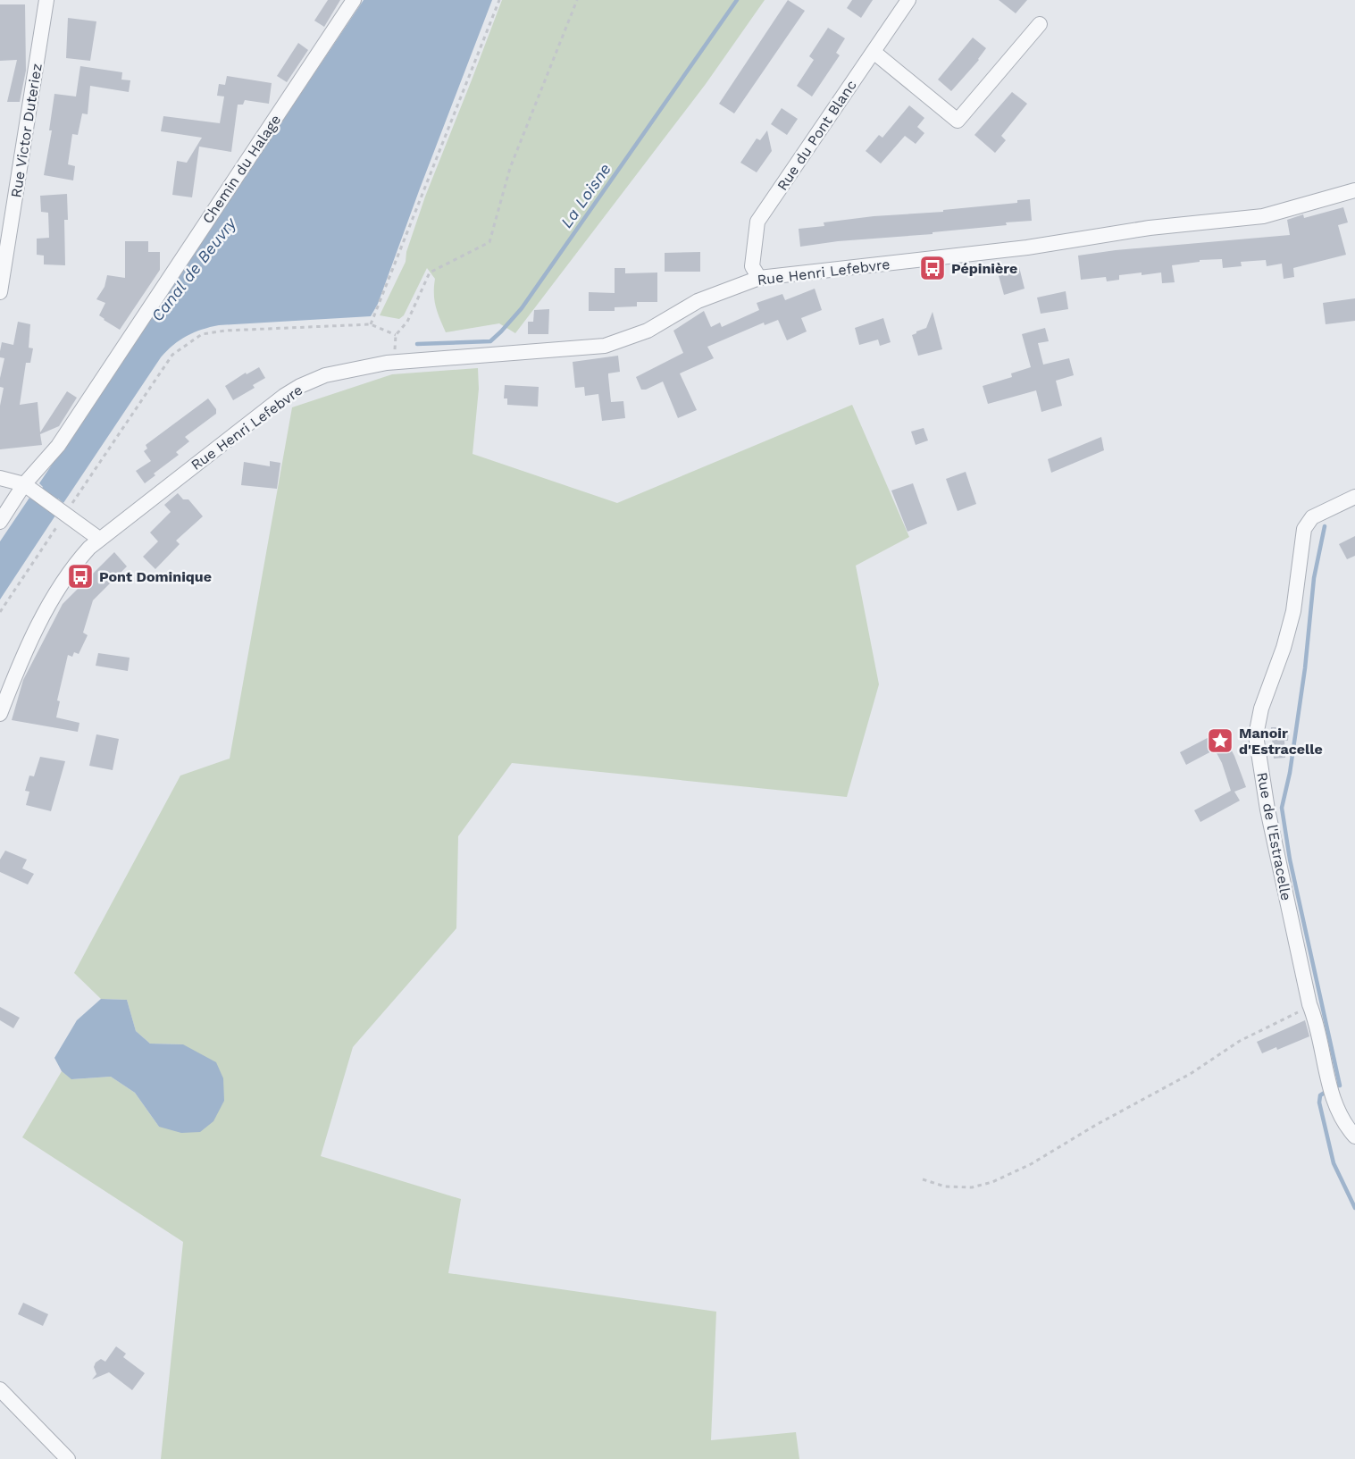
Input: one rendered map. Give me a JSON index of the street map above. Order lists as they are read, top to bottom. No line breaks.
{"streets":{"street":["Rue Victor Duteriez","Rue du Pont Blanc","Chemin du Halage","Rue Henri Lefebvre","Rue de l'Estracelle"]},"crossings":[["Rue du Pont Blanc","Rue Henri Lefebvre"]],"water":["La Loisne","Canal de Beuvry"],"places":{"bus stop":["Pépinière","Pont Dominique"],"place":["Manoir d'Estracelle"]}}
